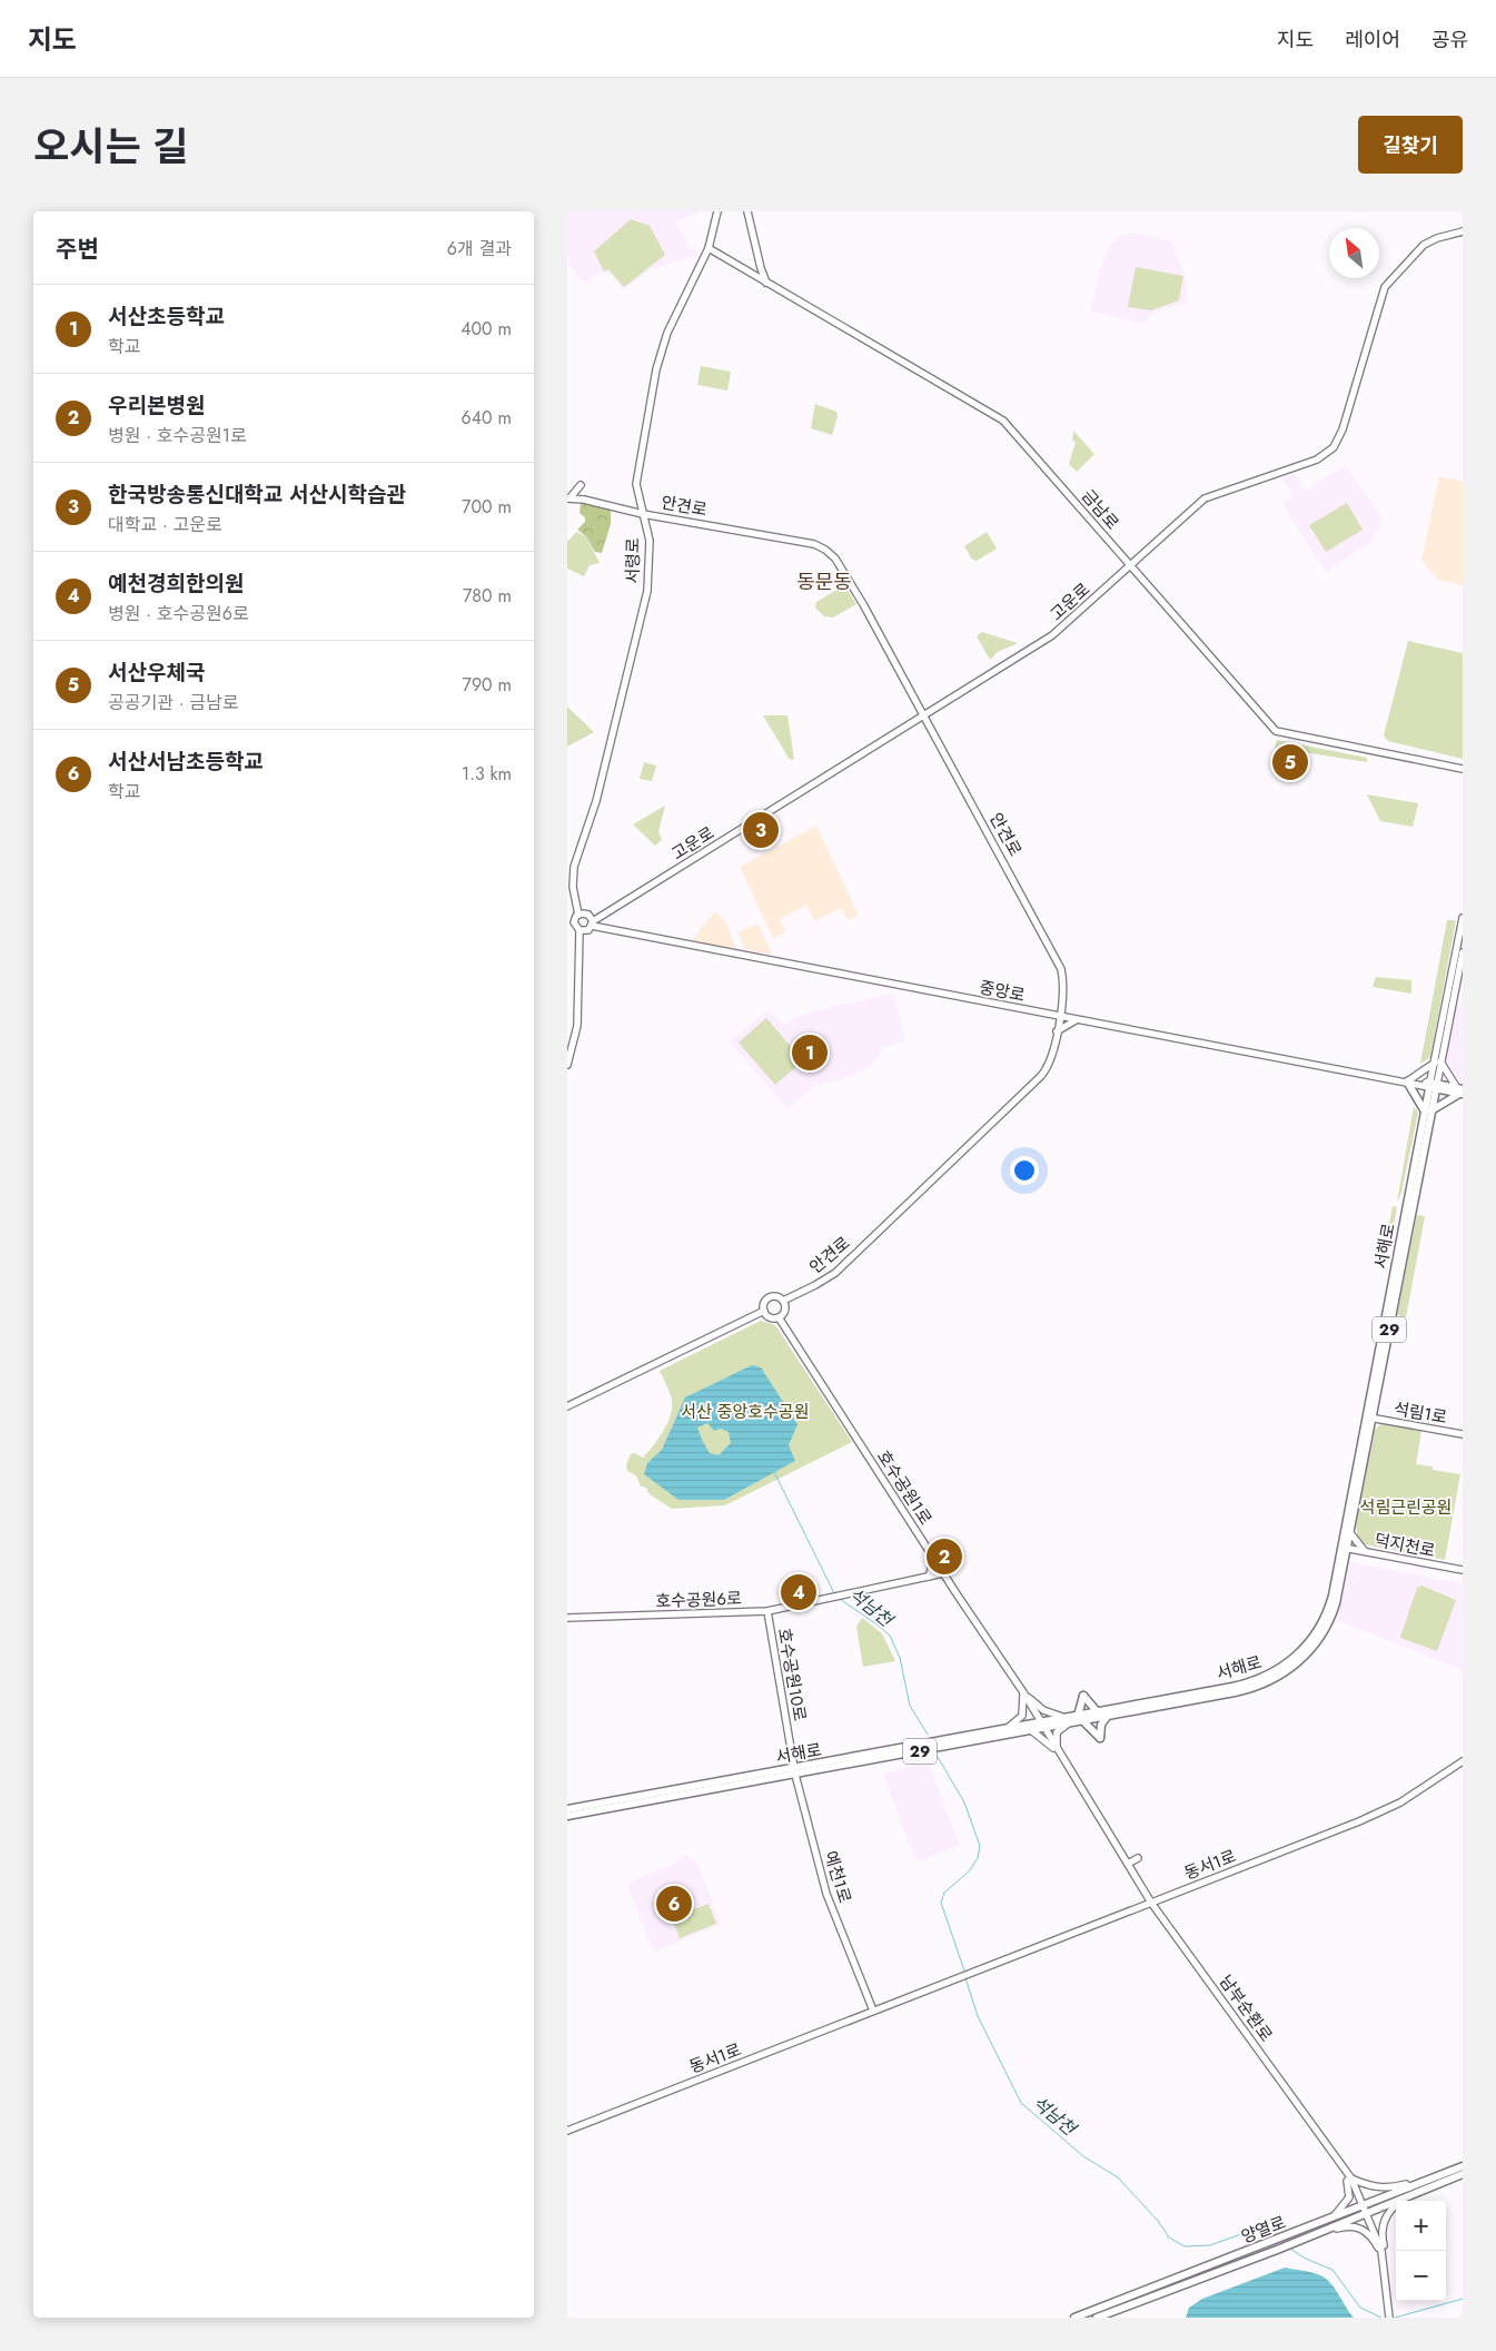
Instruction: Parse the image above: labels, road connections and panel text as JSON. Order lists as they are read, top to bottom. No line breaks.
{"streets":{"main road":["중앙로","서해로","29","양열로"],"street":["안견로","금남로","서령로","고운로","석림1로","호수공원1로","덕지천로","호수공원6로","호수공원10로","동서1로","예천1로","남부순환로"]},"crossings":[["안견로","서령로"],["안견로","고운로"],["안견로","중앙로"],["안견로","호수공원1로"],["금남로","서령로"],["금남로","고운로"],["서령로","고운로"],["서령로","중앙로"],["고운로","중앙로"],["중앙로","서해로"],["서해로","석림1로"],["서해로","호수공원1로"],["서해로","덕지천로"],["서해로","호수공원10로"],["서해로","예천1로"],["서해로","남부순환로"],["호수공원1로","남부순환로"],["호수공원6로","호수공원10로"],["호수공원10로","예천1로"],["동서1로","예천1로"],["동서1로","남부순환로"],["남부순환로","양열로"]],"districts":["동문동"],"water":["석남천"],"parks":["서산 중앙호수공원","석림근린공원"],"north":"top left","page":{"header":"지도","nav":["지도","레이어","공유"],"title":"오시는 길","buttons":"길찾기","heading":["주변","6개 결과"],"list":[{"mark":"1","name":"서산초등학교","note":"학교","value":"400 m"},{"mark":"2","name":"우리본병원","note":"병원 · 호수공원1로","value":"640 m"},{"mark":"3","name":"한국방송통신대학교 서산시학습관","note":"대학교 · 고운로","value":"700 m"},{"mark":"4","name":"예천경희한의원","note":"병원 · 호수공원6로","value":"780 m"},{"mark":"5","name":"서산우체국","note":"공공기관 · 금남로","value":"790 m"},{"mark":"6","name":"서산서남초등학교","note":"학교","value":"1.3 km"}],"pins":["5","3","1","2","4","6"],"map_buttons":["+","−"]}}
